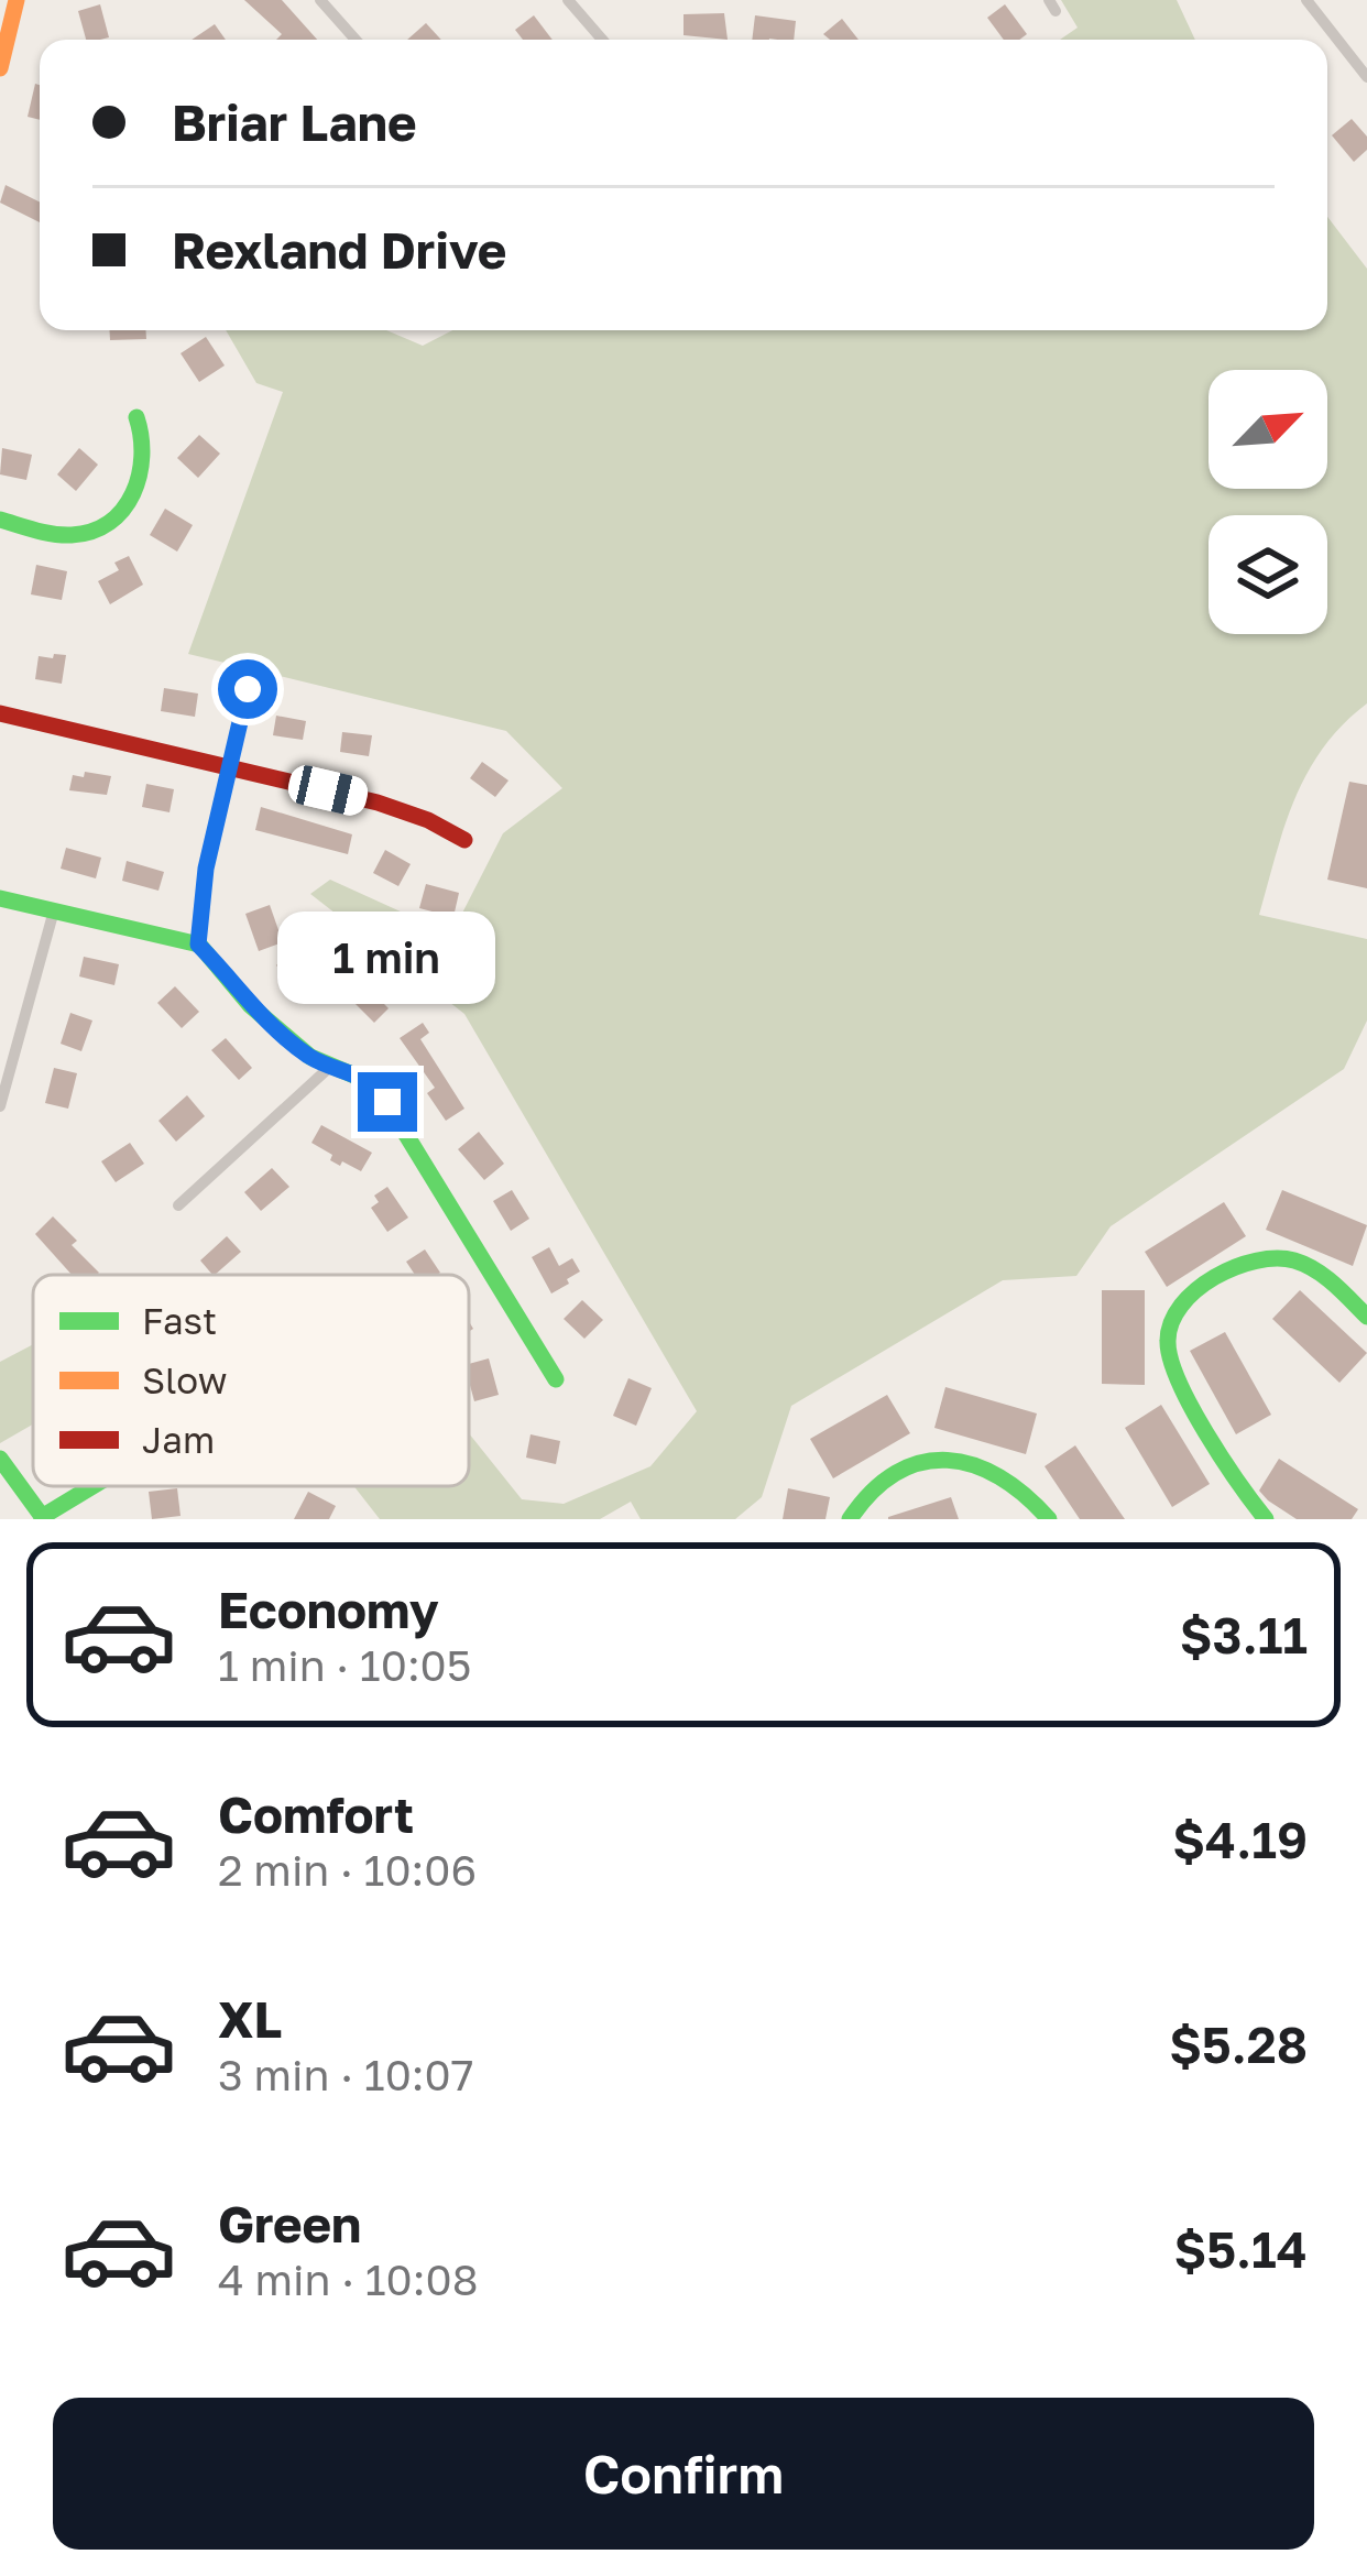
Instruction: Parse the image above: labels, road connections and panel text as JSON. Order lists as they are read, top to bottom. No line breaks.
{"legend":["Fast","Slow","Jam"],"north":"top right","page":{"banner":["Briar Lane","Rexland Drive"],"bubble":"1 min","list":[{"name":"Economy","note":"1 min · 10:05","value":"$3.11"},{"name":"Comfort","note":"2 min · 10:06","value":"$4.19"},{"name":"XL","note":"3 min · 10:07","value":"$5.28"},{"name":"Green","note":"4 min · 10:08","value":"$5.14"}],"buttons":"Confirm"}}
